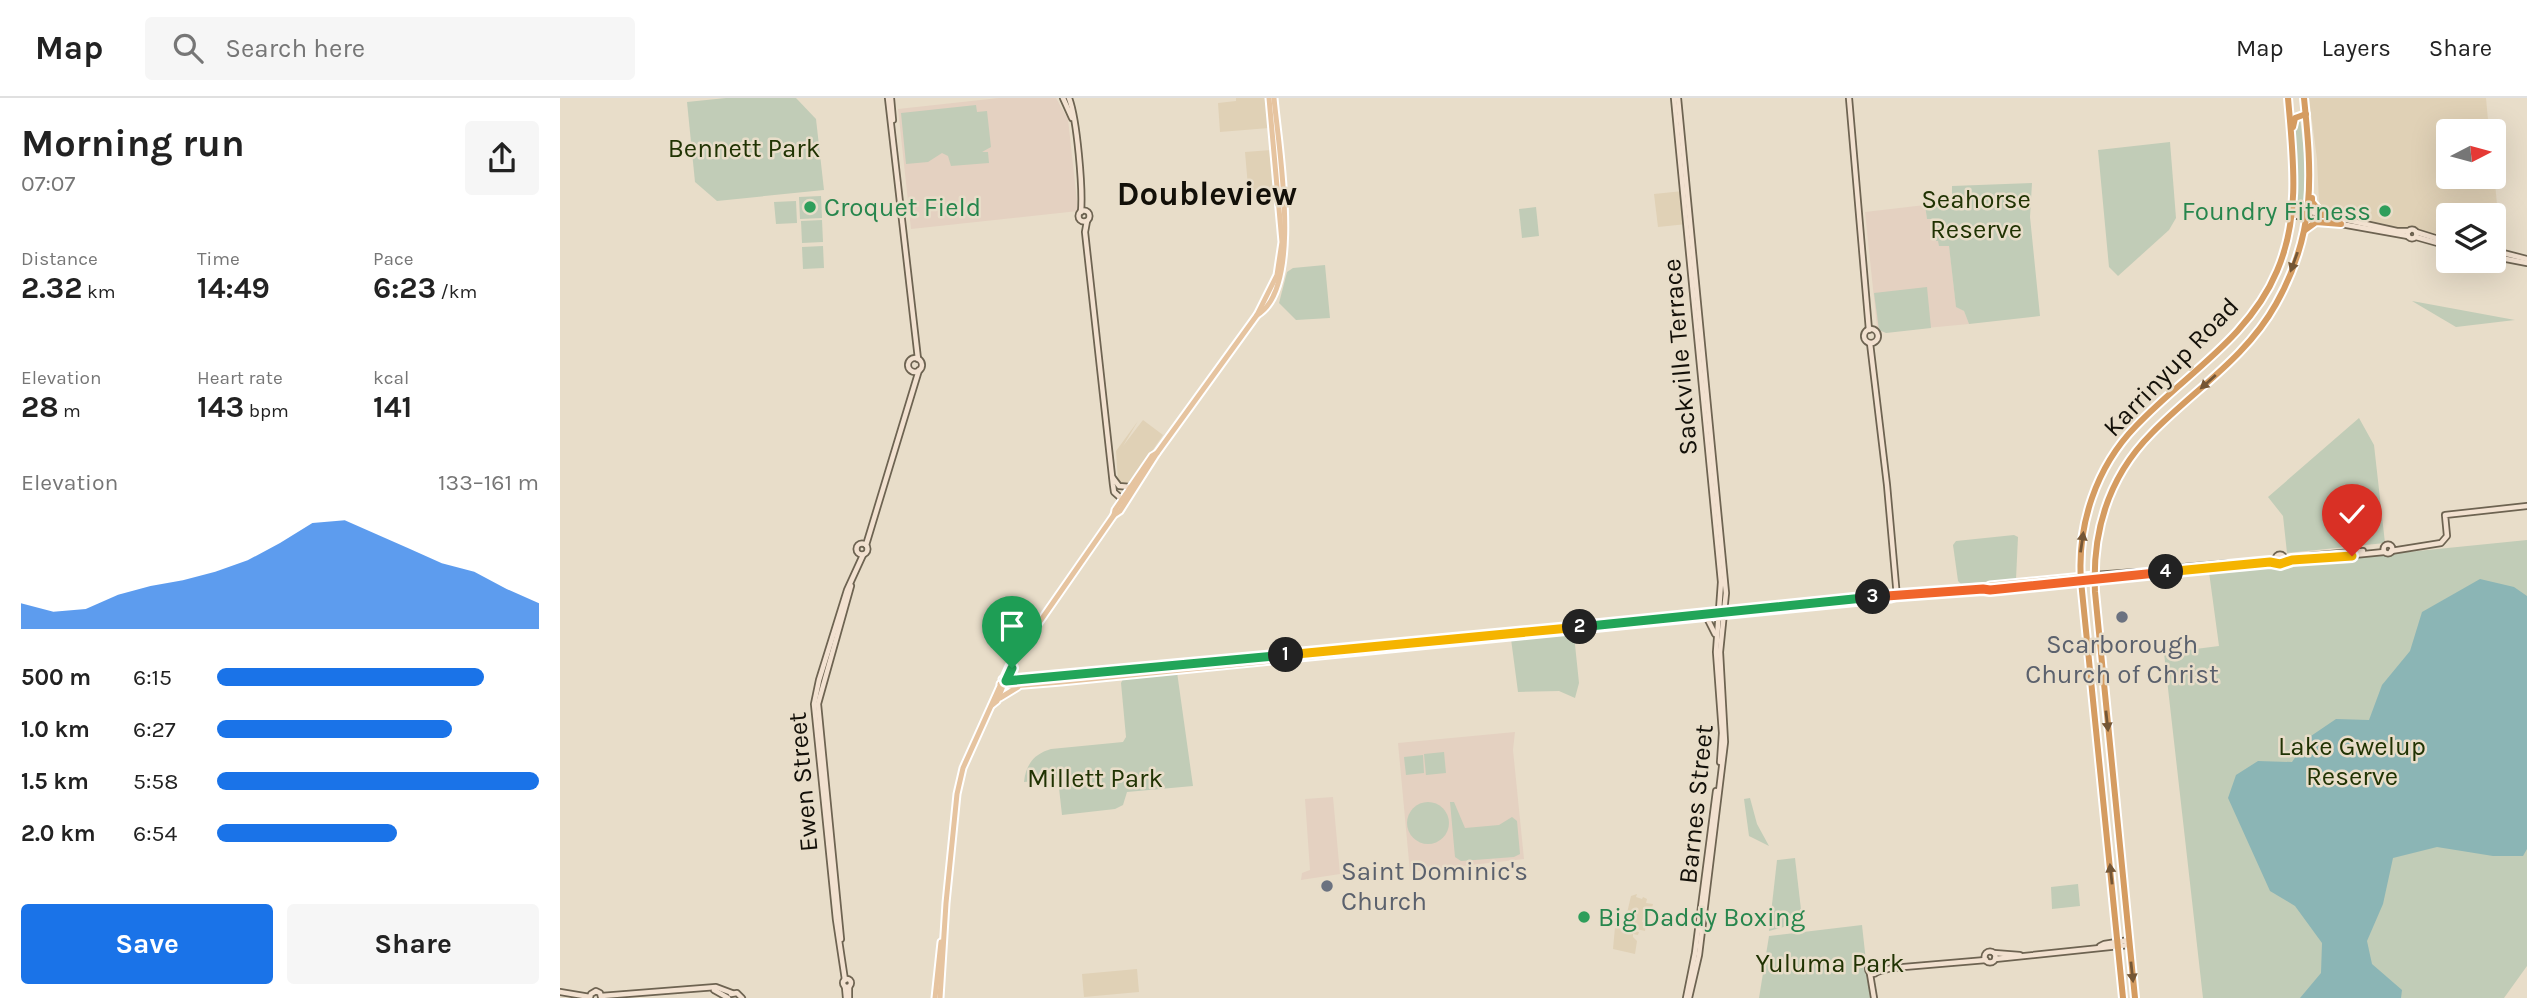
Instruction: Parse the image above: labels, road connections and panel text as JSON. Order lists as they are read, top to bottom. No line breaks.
{"streets":{"highway":["Karrinyup Road"],"street":["Sackville Terrace","Ewen Street","Barnes Street"]},"crossings":[["Sackville Terrace","Barnes Street"]],"districts":["Doubleview"],"parks":["Bennett Park","Seahorse Reserve","Lake Gwelup Reserve","Millett Park","Yuluma Park"],"places":["Croquet Field","Foundry Fitness","Scarborough Church of Christ","Saint Dominic's Church","Big Daddy Boxing"],"north":"right","page":{"header":"Map","search":"Search here","nav":["Map","Layers","Share"],"heading":["Morning run","07:07"],"stats":[["Distance","2.32 km"],["Time","14:49"],["Pace","6:23 /km"],["Elevation","28 m"],["Heart rate","143 bpm"],["kcal","141"]],"chart":["Elevation","133–161 m"],"pins":["4","3","2","1"],"list":[{"name":"500 m","note":"6:15"},{"name":"1.0 km","note":"6:27"},{"name":"1.5 km","note":"5:58"},{"name":"2.0 km","note":"6:54"}],"buttons":["Save","Share"]}}
